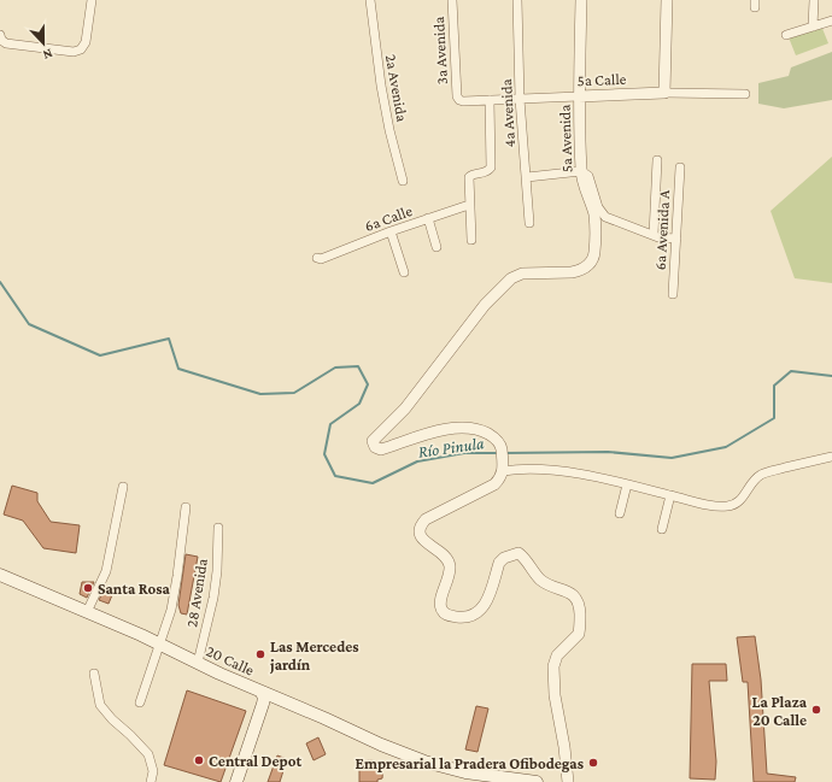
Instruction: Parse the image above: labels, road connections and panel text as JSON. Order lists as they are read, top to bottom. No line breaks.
{"streets":{"main road":["20 Calle"],"street":["3a Avenida","5a Calle","2a Avenida","4a Avenida","5a Avenida","6a Calle","6a Avenida A","28 Avenida"]},"crossings":[["3a Avenida","5a Calle"],["5a Calle","4a Avenida"],["5a Calle","5a Avenida"],["28 Avenida","20 Calle"]],"water":["Río Pinula"],"places":["Santa Rosa","Las Mercedes jardín","La Plaza 20 Calle","Central Depot","Empresarial la Pradera Ofibodegas"],"north":"bottom"}
